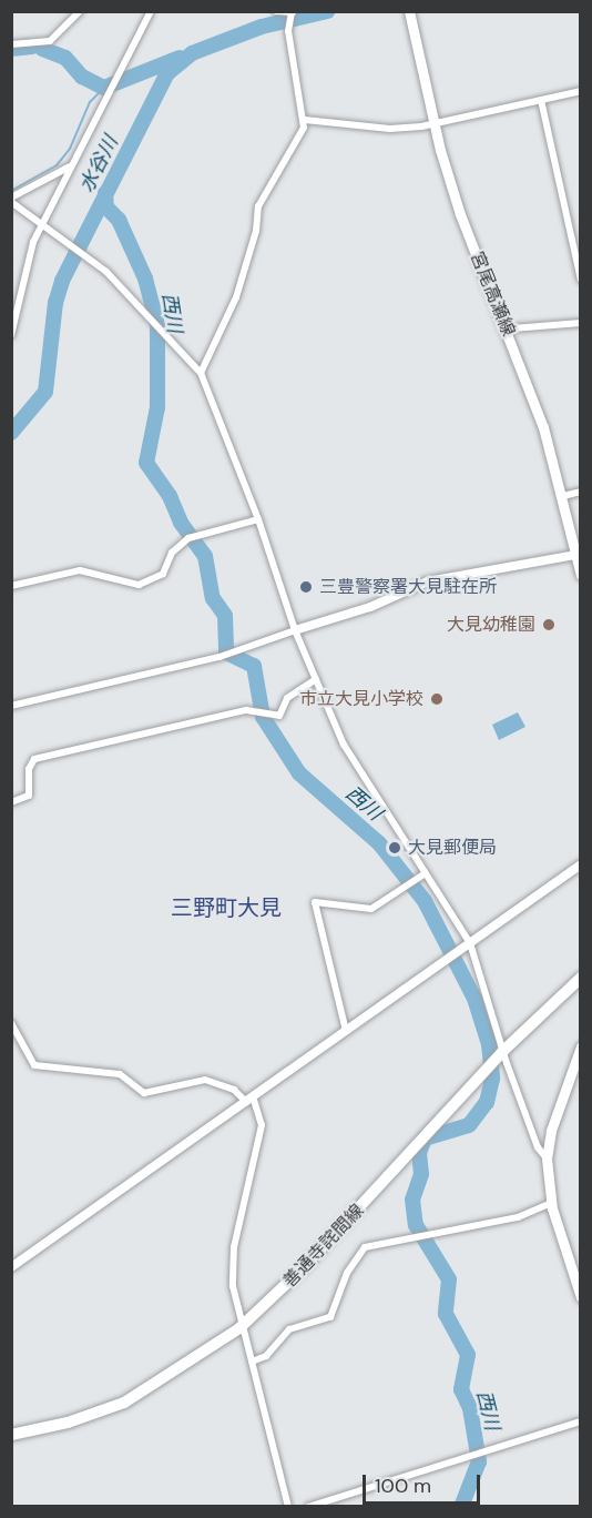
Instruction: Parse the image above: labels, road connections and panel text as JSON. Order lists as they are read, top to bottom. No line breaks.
{"streets":{"main road":["宮尾高瀬線","善通寺詫間線"]},"districts":["三野町大見"],"water":["水谷川","西川"],"places":["三豊警察署大見駐在所","大見幼稚園","市立大見小学校","大見郵便局"],"scale_bar":"100 m"}
